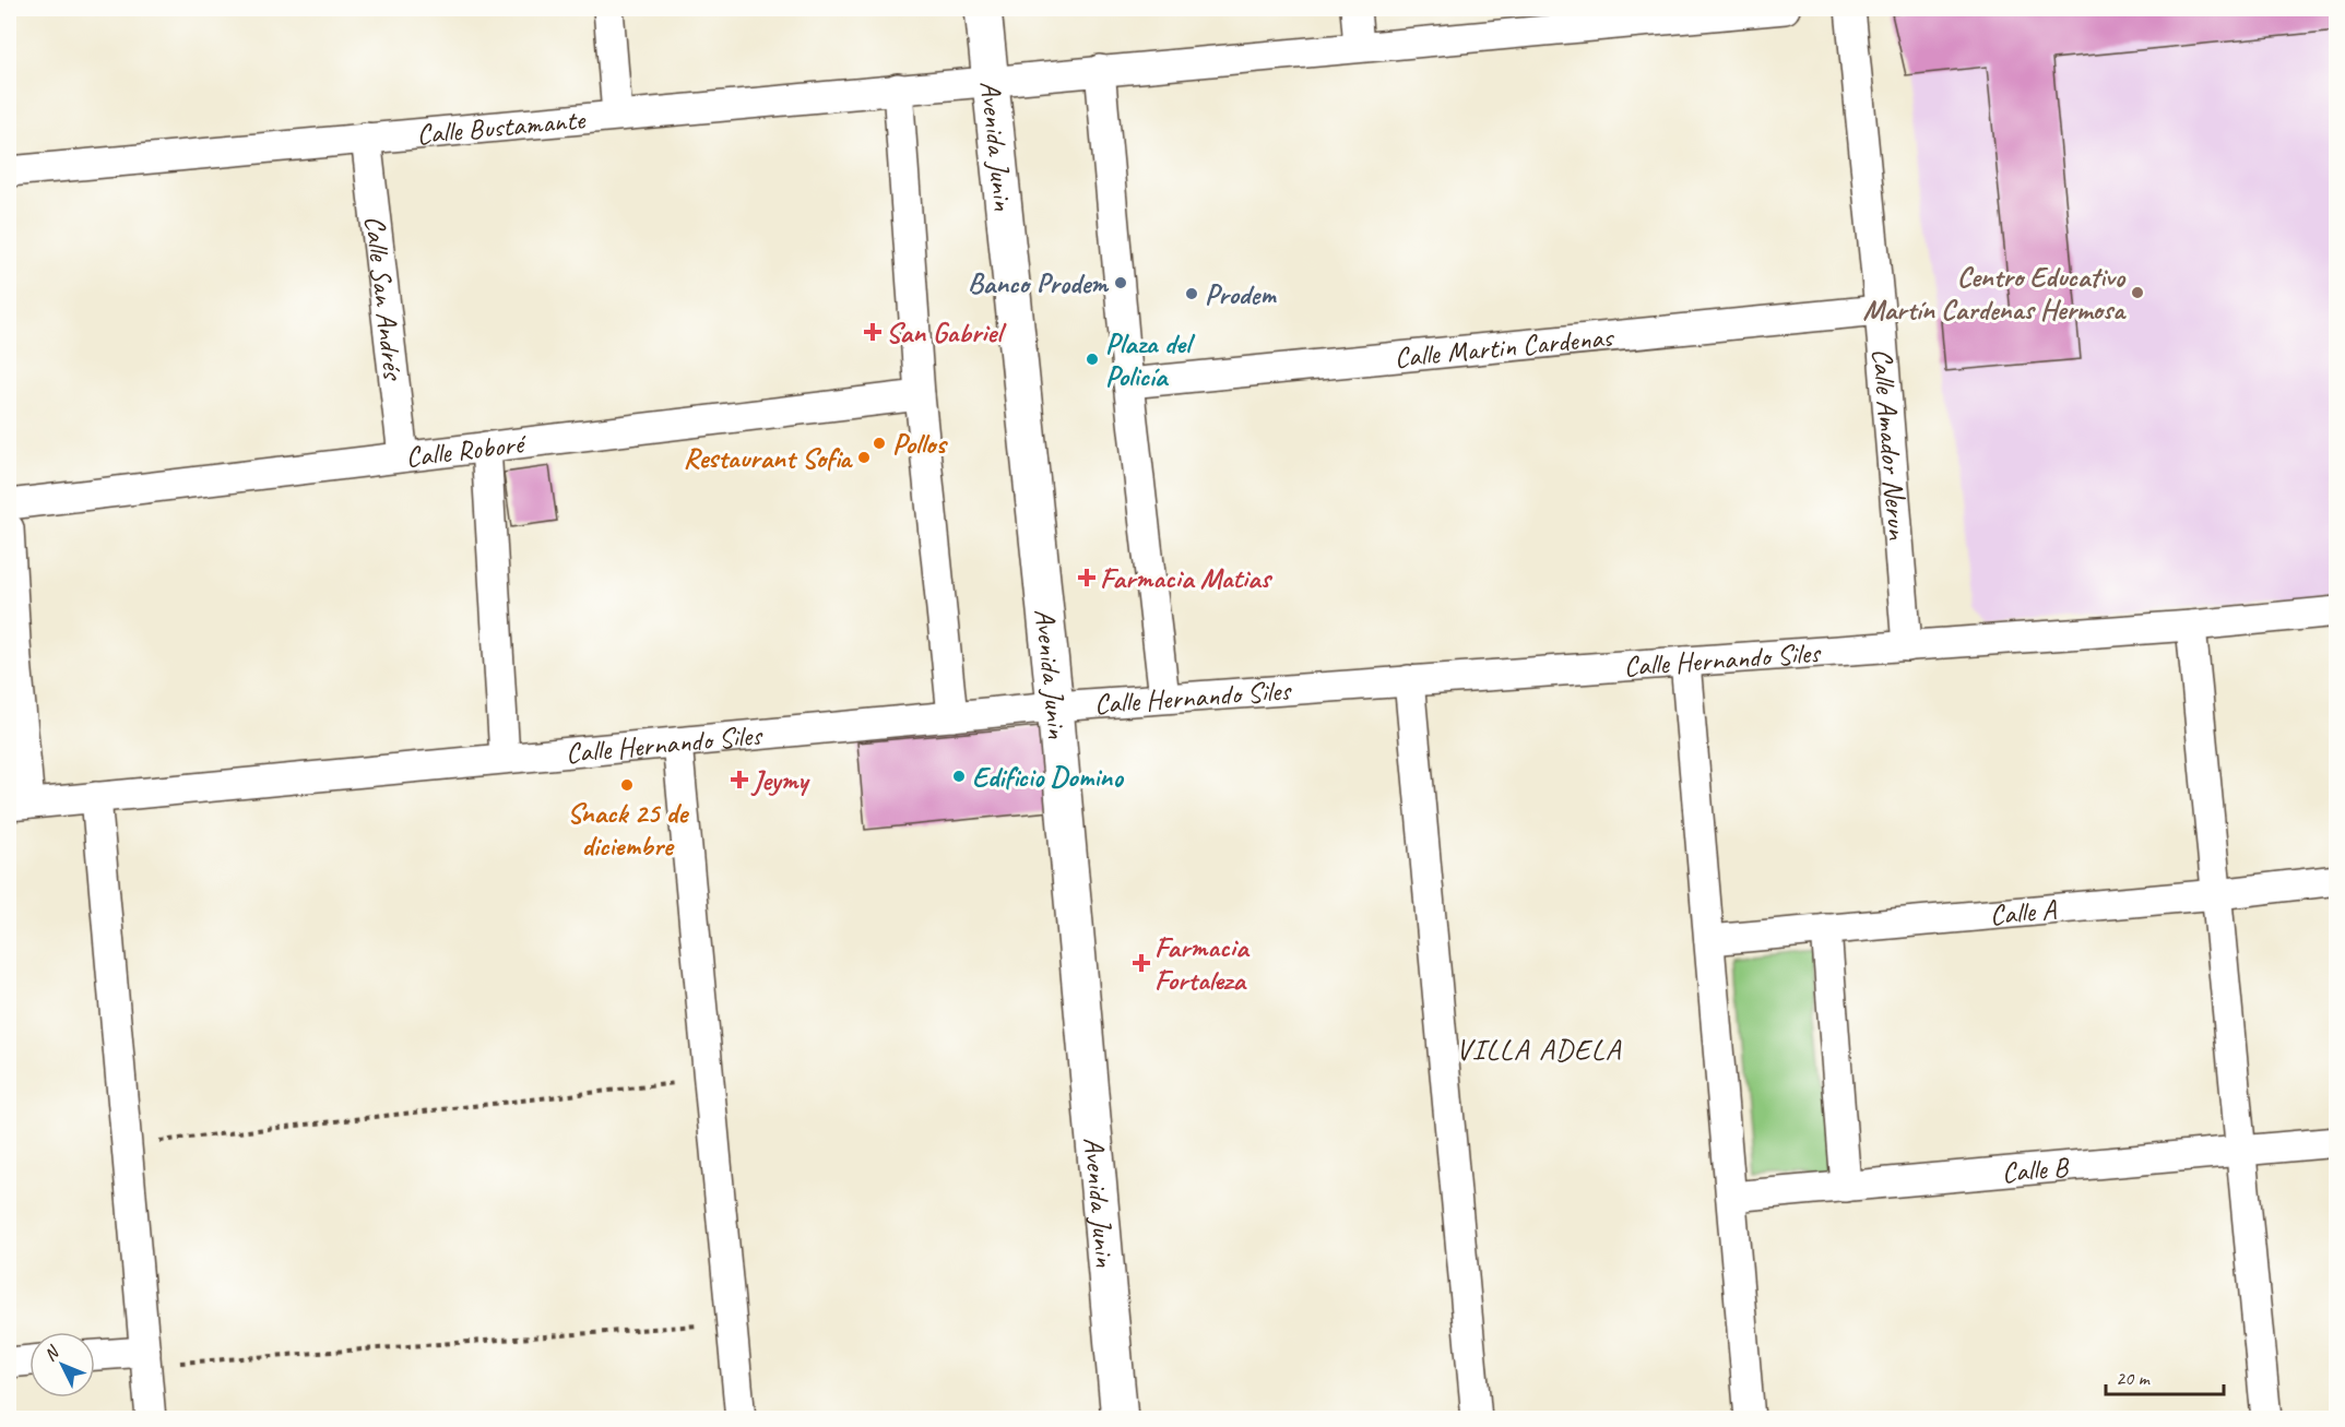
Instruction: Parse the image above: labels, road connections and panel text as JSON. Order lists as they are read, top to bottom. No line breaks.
{"streets":{"street":["Calle Bustamante","Avenida Junin","Calle San Andrés","Calle Martin Cardenas","Calle Amador Nerun","Calle Roboré","Calle Hernando Siles","Calle A","Calle B"]},"crossings":[["Calle Bustamante","Avenida Junin"],["Calle Bustamante","Calle San Andrés"],["Avenida Junin","Calle Hernando Siles"],["Calle San Andrés","Calle Roboré"],["Calle Martin Cardenas","Calle Amador Nerun"],["Calle Amador Nerun","Calle Hernando Siles"]],"districts":["VILLA ADELA"],"places":{"other":["Banco Prodem","Centro Educativo Martín Cardenas Hermosa","Prodem","Plaza del Policía","Pollos","Restaurant Sofia","Edificio Domino","Snack 25 de diciembre"],"health":["San Gabriel","Farmacia Matias","Jeymy","Farmacia Fortaleza"]},"scale_bar":"20 m","north":"top left"}
